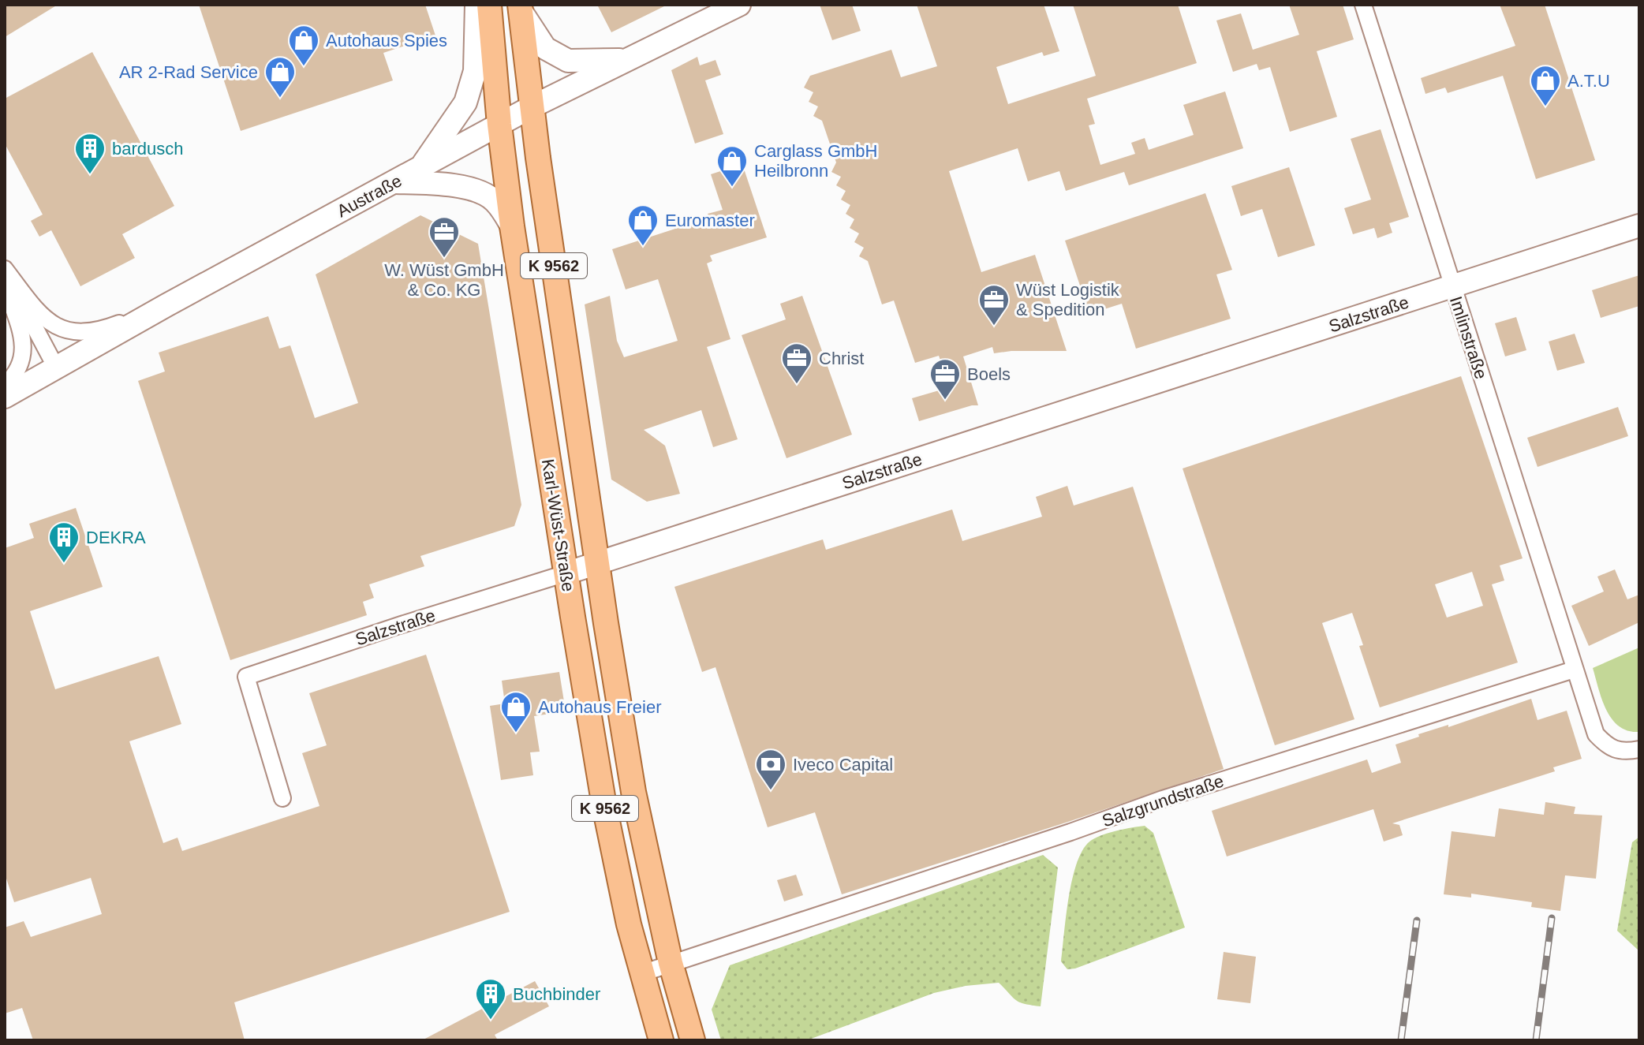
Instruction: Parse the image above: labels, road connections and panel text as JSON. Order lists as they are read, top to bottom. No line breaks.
{"streets":{"main road":["Austraße","K 9562","Salzstraße","Karl-Wüst-Straße"],"street":["Imlinstraße","Salzgrundstraße"]},"crossings":[["Austraße","Karl-Wüst-Straße"],["Salzstraße","Imlinstraße"],["Salzstraße","Karl-Wüst-Straße"],["Imlinstraße","Salzgrundstraße"],["Karl-Wüst-Straße","Salzgrundstraße"]],"places":{"shop":["Autohaus Spies","AR 2-Rad Service","A.T.U","Carglass GmbH Heilbronn","Euromaster","Autohaus Freier"],"building":["bardusch","DEKRA","Buchbinder"],"office":["W. Wüst GmbH & Co. KG","Wüst Logistik & Spedition","Christ","Boels"],"bank":["Iveco Capital"]}}
